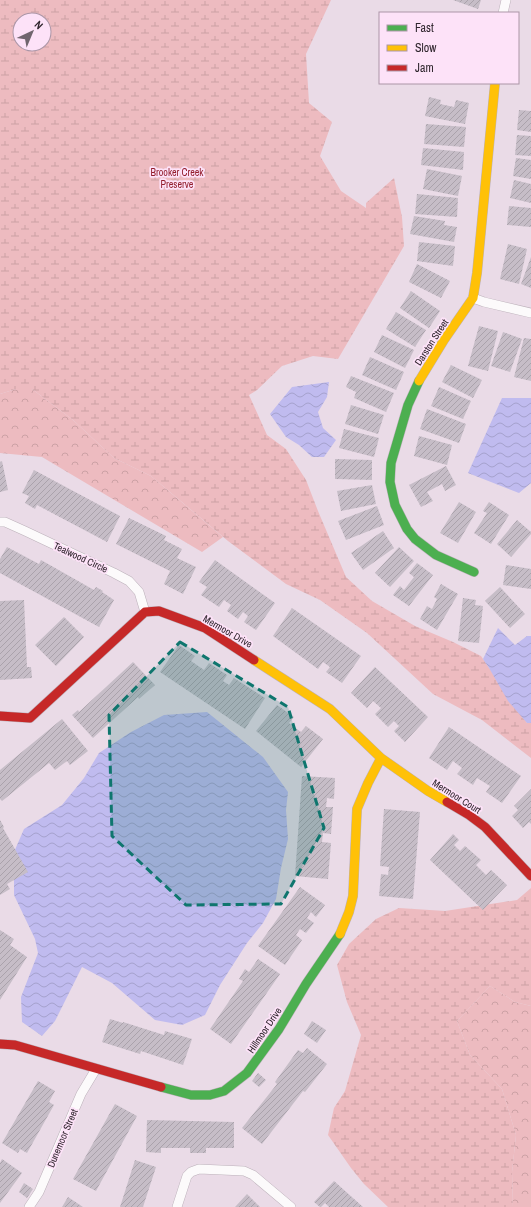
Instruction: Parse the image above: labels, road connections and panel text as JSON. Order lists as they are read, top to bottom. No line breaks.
{"streets":{"street":["Darston Street","Tealwood Circle","Mermoor Drive","Mermoor Court","Hillmoor Drive","Dunemoor Street"]},"crossings":[["Tealwood Circle","Mermoor Drive"],["Mermoor Drive","Mermoor Court"],["Mermoor Drive","Hillmoor Drive"],["Mermoor Court","Hillmoor Drive"],["Hillmoor Drive","Dunemoor Street"]],"parks":["Brooker Creek Preserve"],"legend":["Fast","Slow","Jam"],"north":"top right"}
